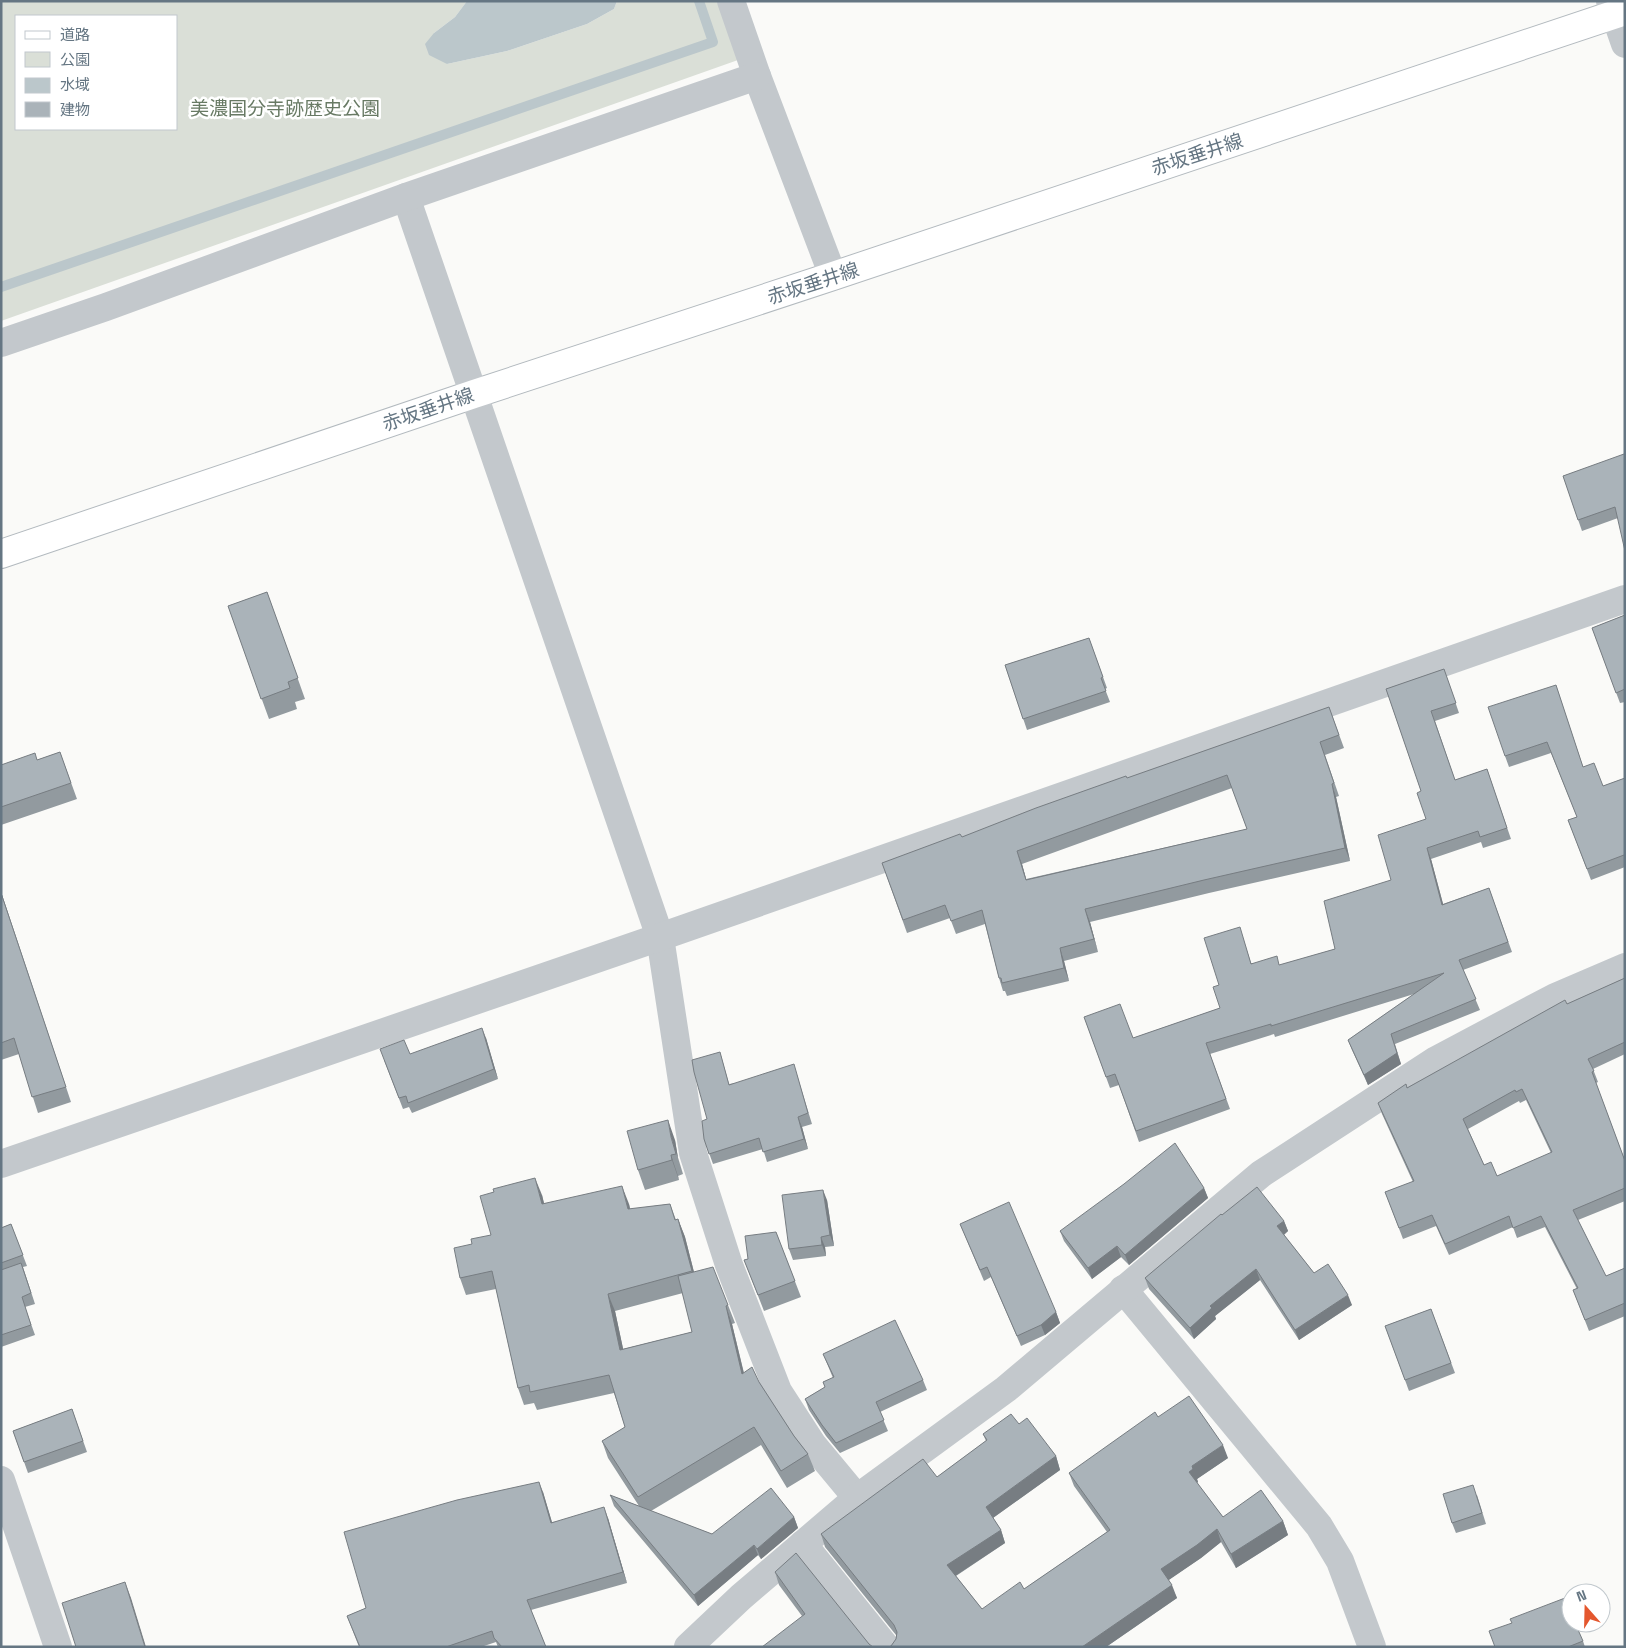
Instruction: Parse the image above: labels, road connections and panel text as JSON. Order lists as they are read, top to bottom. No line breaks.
{"streets":{"main road":["赤坂垂井線"]},"parks":["美濃国分寺跡歴史公園"],"legend":["道路","公園","水域","建物"],"north":"top"}
